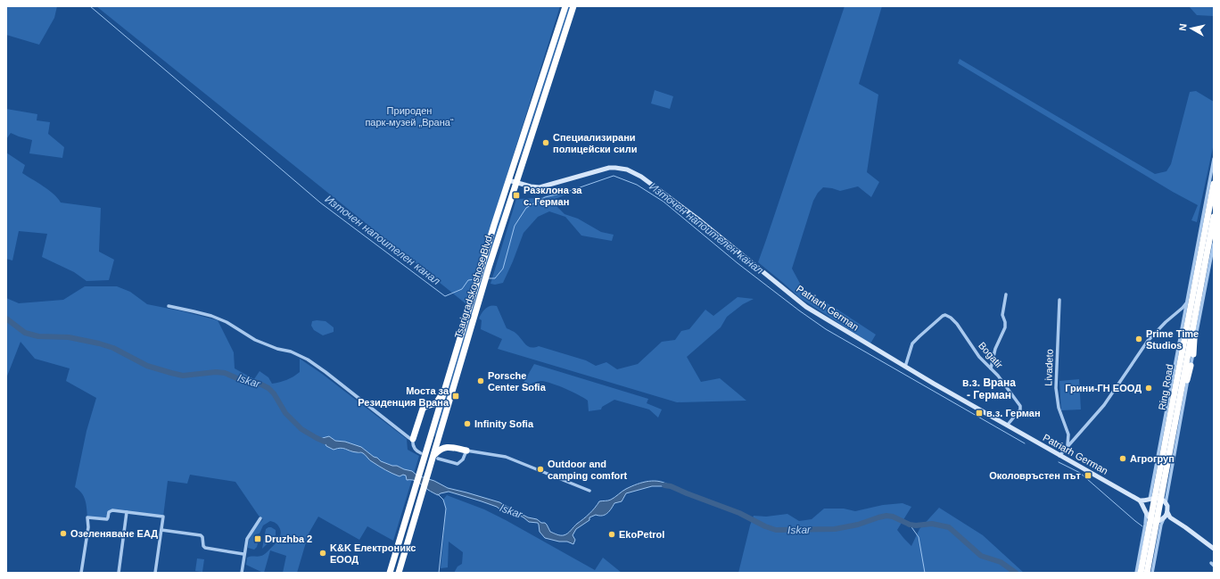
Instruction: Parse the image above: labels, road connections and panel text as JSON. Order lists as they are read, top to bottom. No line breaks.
{"streets":{"highway":["Tsarigradsko shose Blvd.","Ring Road"],"street":["Patriarh German","Bogatir","Livadeto"]},"crossings":[["Tsarigradsko shose Blvd.","Patriarh German"],["Patriarh German","Bogatir"]],"districts":["в.з. Врана - Герман"],"water":["Източен напоителен канал","Iskar"],"parks":["Природен парк-музей „Врана“"],"places":{"other":["Специализирани полицейски сили","Prime Time Studios","Porsche Center Sofia","Грини-ГН ЕООД","Infinity Sofia","Агрогруп","Outdoor and camping comfort","Озеленяване ЕАД","EkoPetrol","K&K Електроникс ЕООД"],"transit":["Разклона за с. Герман","Моста за Резиденция Врана","в.з. Герман","Околовръстен път","Druzhba 2"]},"north":"left"}
